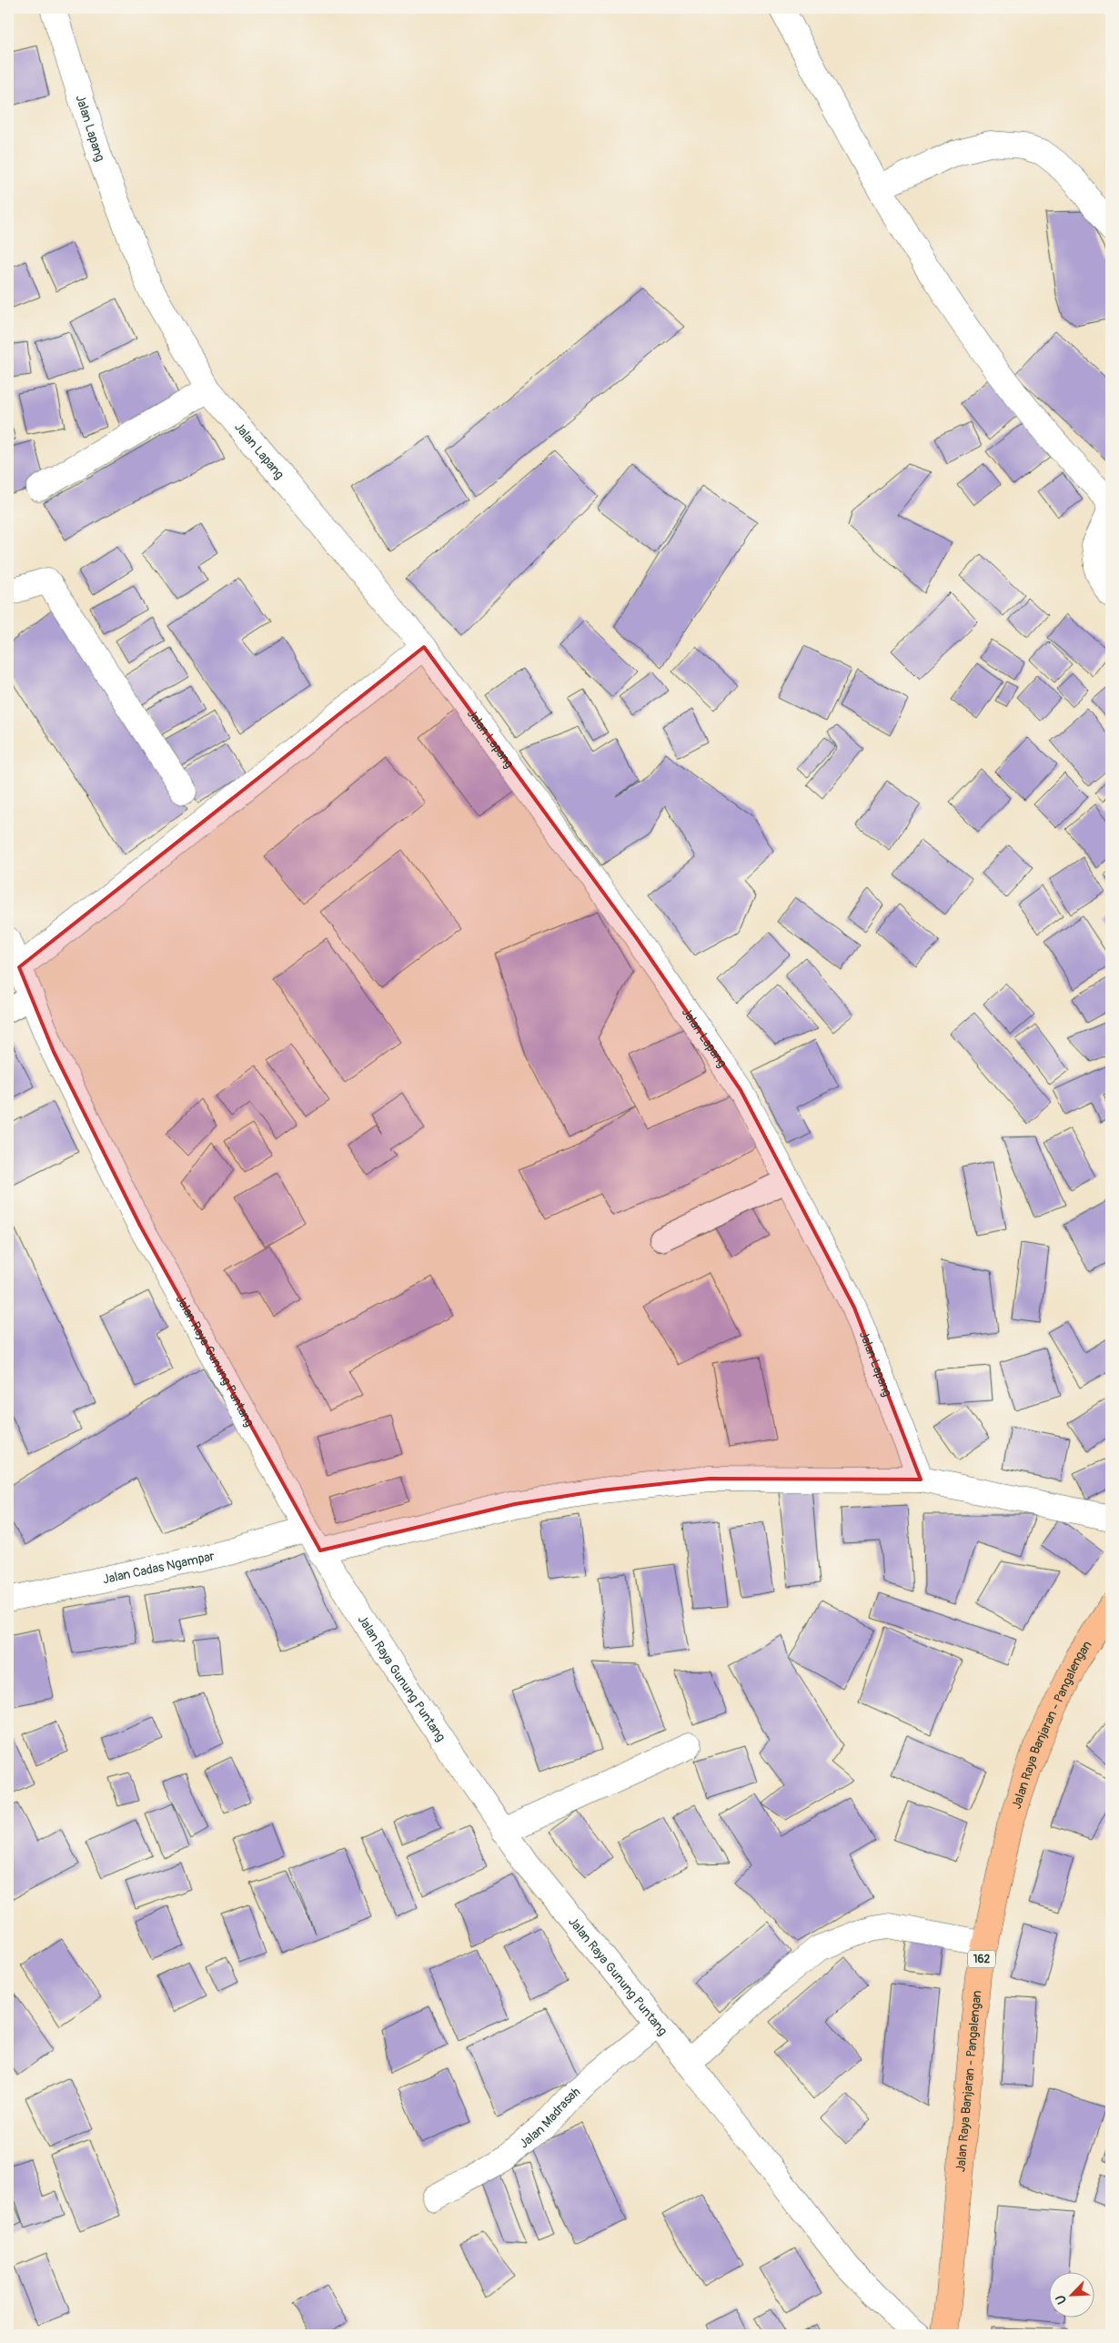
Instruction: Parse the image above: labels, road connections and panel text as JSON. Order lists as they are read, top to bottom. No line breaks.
{"streets":{"main road":["Jalan Raya Banjaran - Pangalengan","162"],"street":["Jalan Lapang","Jalan Raya Gunung Puntang","Jalan Cadas Ngampar","Jalan Madrasah"]},"crossings":[["Jalan Raya Gunung Puntang","Jalan Cadas Ngampar"],["Jalan Raya Gunung Puntang","Jalan Madrasah"]],"north":"bottom left"}
